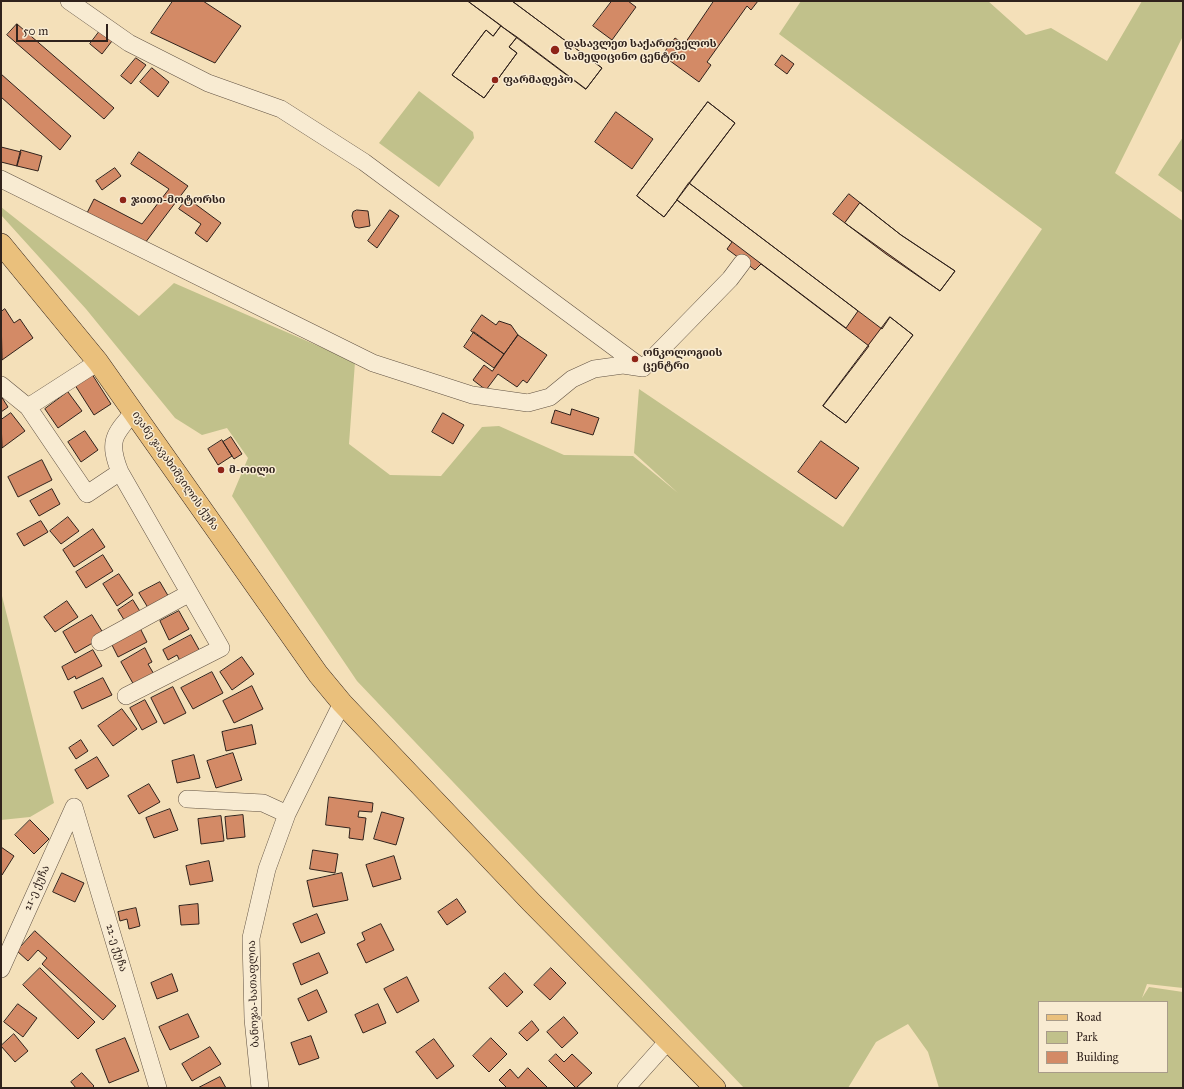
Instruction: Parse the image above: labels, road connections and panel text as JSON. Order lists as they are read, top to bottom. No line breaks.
{"streets":{"main road":["ივანე ჯავახიშვილის ქუჩა"],"street":["21-ე ქუჩა","22-ე ქუჩა","ბანოჯა-სათაფლია"]},"crossings":[["ივანე ჯავახიშვილის ქუჩა","ბანოჯა-სათაფლია"],["21-ე ქუჩა","22-ე ქუჩა"]],"places":["დასავლეთ საქართველოს სამედიცინო ცენტრი","ფარმადეპო","ჯითი-მოტორსი","ონკოლოგიის ცენტრი","მ-ოილი"],"legend":["Road","Park","Building"],"scale_bar":"50 m"}
